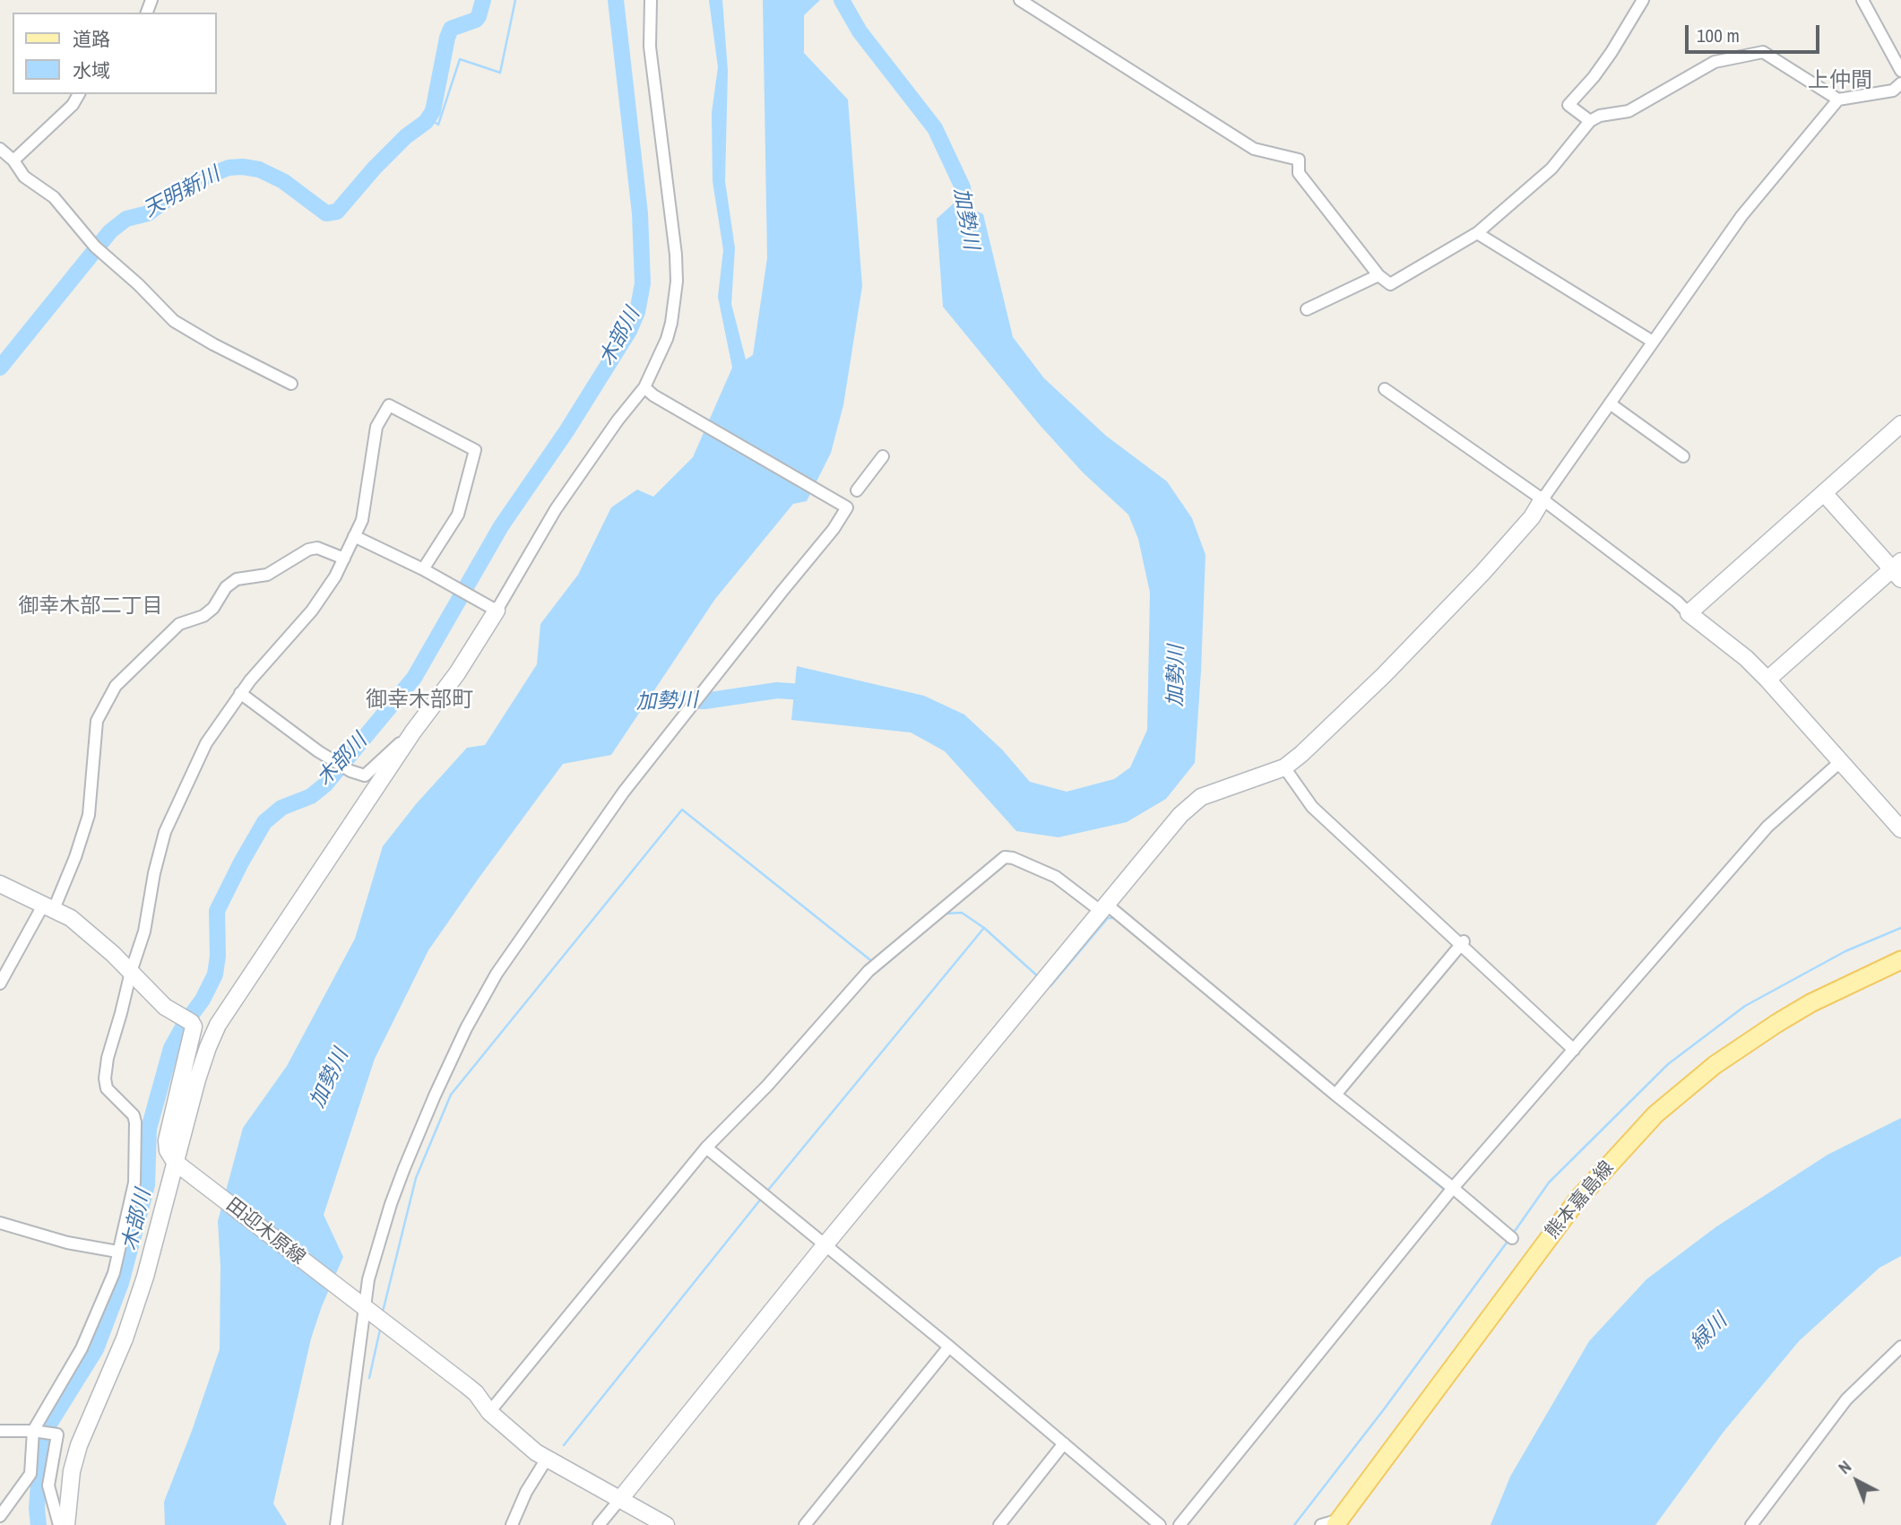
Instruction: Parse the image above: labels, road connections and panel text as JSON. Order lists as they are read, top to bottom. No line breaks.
{"streets":{"main road":["熊本嘉島線"],"street":["田迎木原線"]},"districts":["上仲間","御幸木部二丁目","御幸木部町"],"water":["天明新川","加勢川","木部川","緑川"],"legend":["道路","水域"],"scale_bar":"100 m","north":"top left"}
